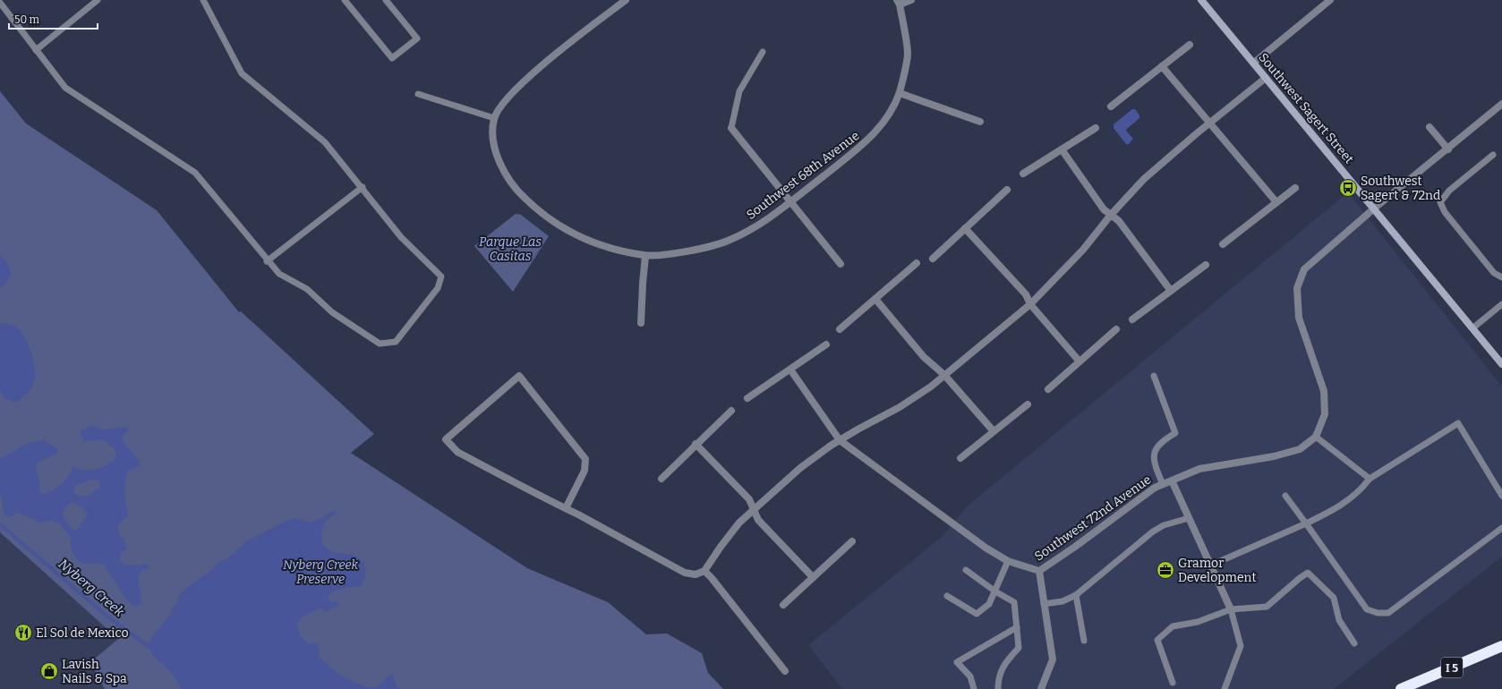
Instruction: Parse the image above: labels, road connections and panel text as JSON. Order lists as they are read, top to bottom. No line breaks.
{"streets":{"highway":["I 5"],"main road":["Southwest Sagert Street"],"street":["Southwest 68th Avenue","Southwest 72nd Avenue"]},"water":["Nyberg Creek"],"parks":["Parque Las Casitas","Nyberg Creek Preserve"],"places":{"bus stop":["Southwest Sagert & 72nd"],"office":["Gramor Development"],"restaurant":["El Sol de Mexico"],"shop":["Lavish Nails & Spa"]},"scale_bar":"50 m"}
